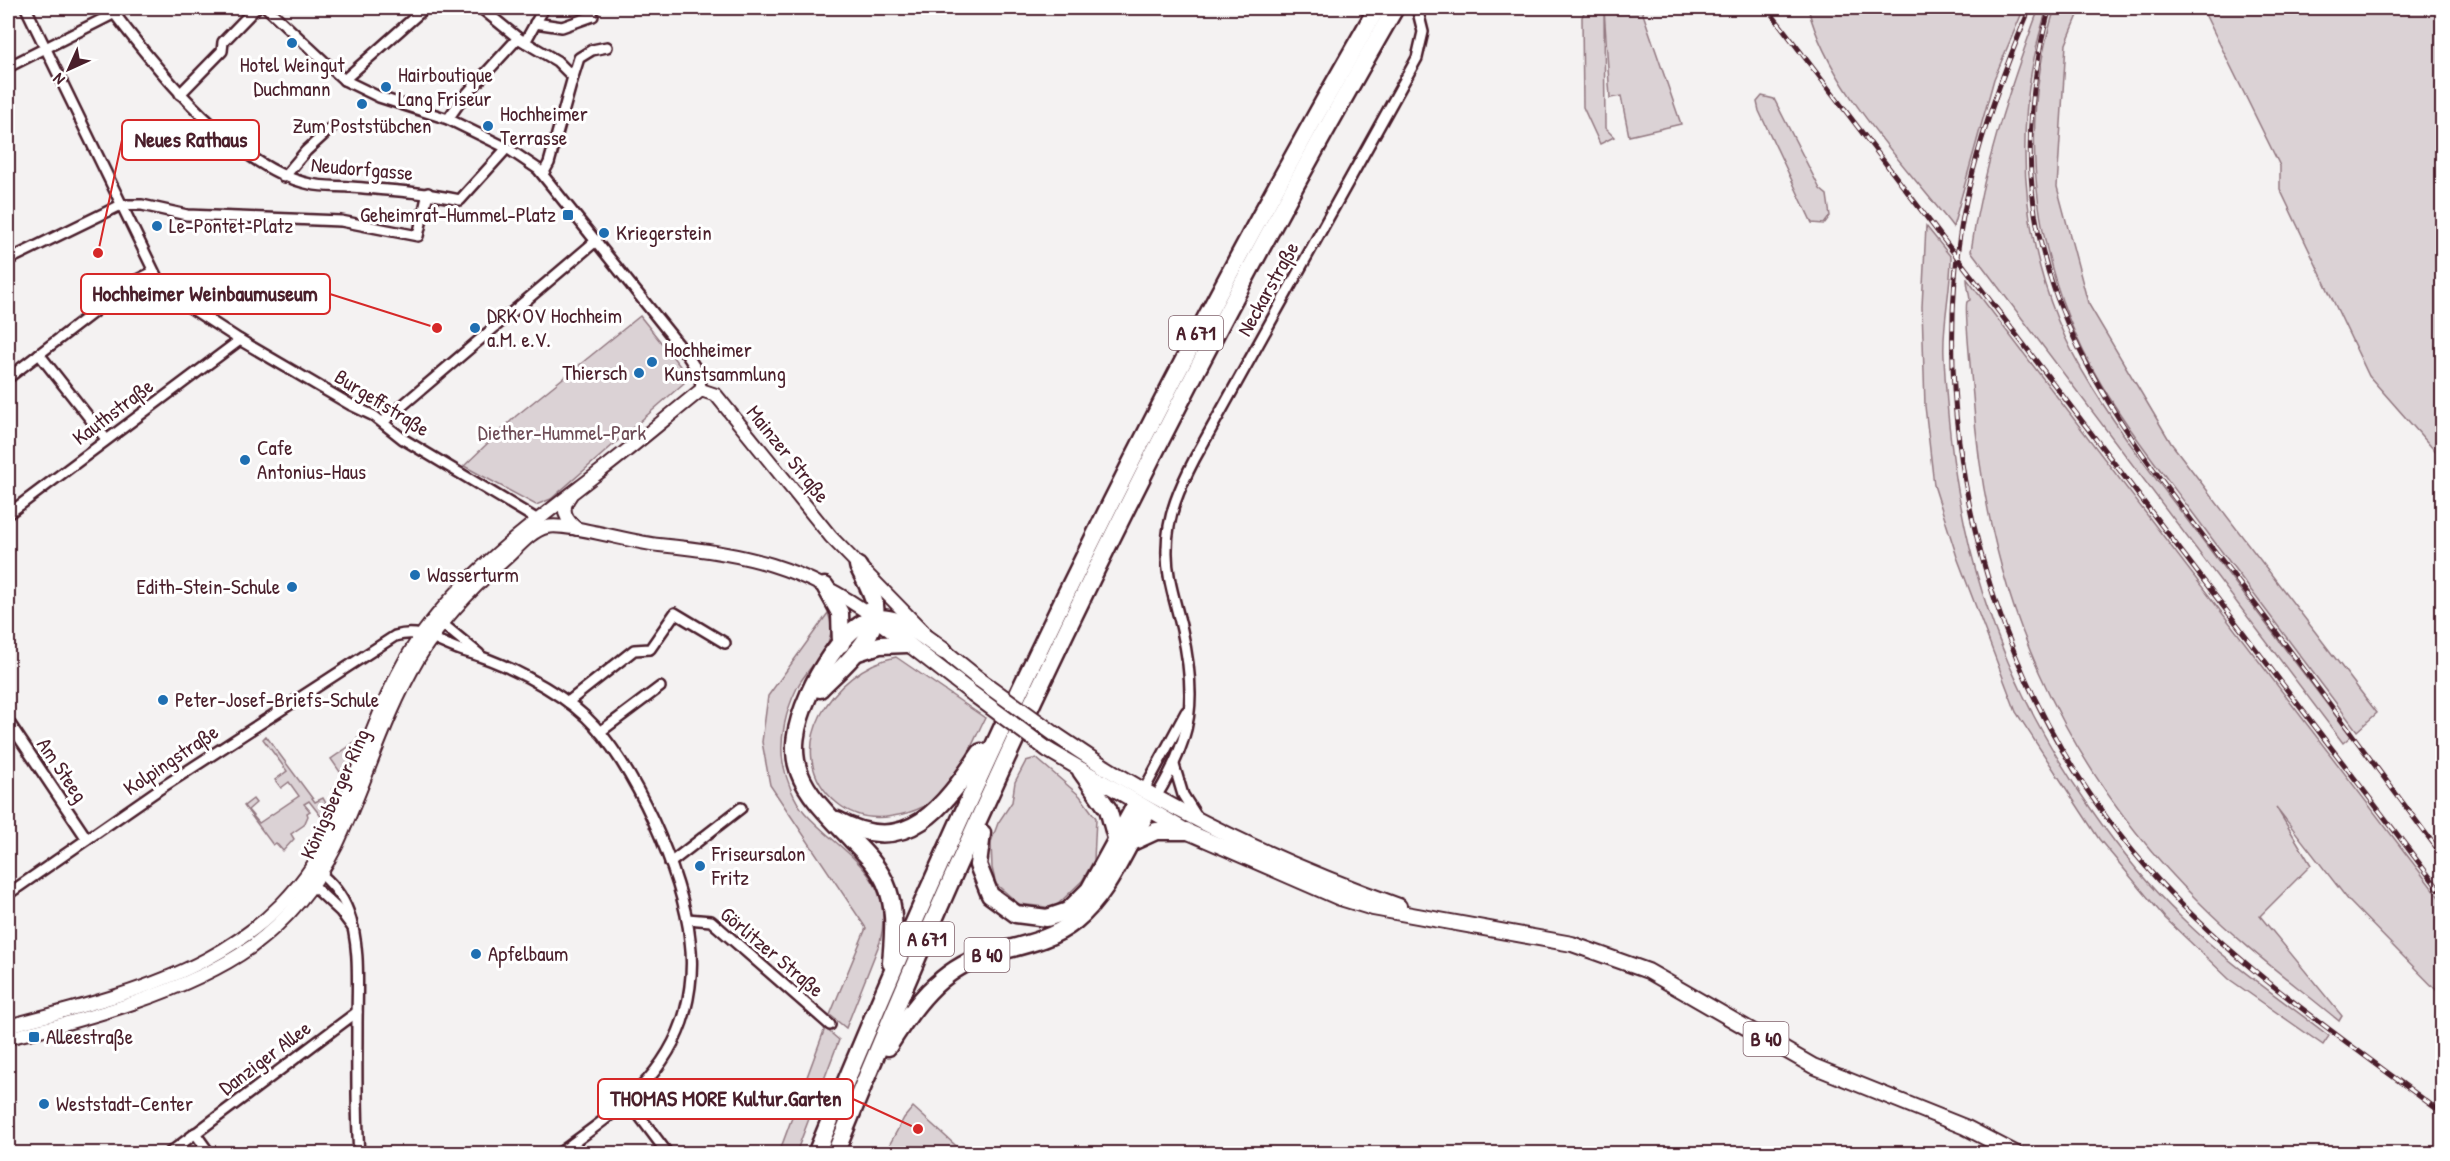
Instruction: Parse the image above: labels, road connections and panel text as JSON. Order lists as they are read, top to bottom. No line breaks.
{"streets":{"highway":["A 671","B 40"],"main road":["Mainzer Straße","Königsberger Ring"],"street":["Neudorfgasse","Neckarstraße","Burgeffstraße","Kauthstraße","Kolpingstraße","Am Steeg","Görlitzer Straße","Danziger Allee"]},"crossings":[["Neckarstraße","B 40"],["A 671","B 40"],["Burgeffstraße","Kauthstraße"],["Burgeffstraße","Königsberger Ring"],["Mainzer Straße","Königsberger Ring"],["Mainzer Straße","B 40"],["Kolpingstraße","Am Steeg"],["Kolpingstraße","Königsberger Ring"]],"parks":["Diether-Hummel-Park"],"places":{"other":["Hotel Weingut Duchmann","Hairboutique Lang Friseur","Zum Poststübchen","Hochheimer Terrasse","Le-Pontet-Platz","Kriegerstein","Neues Rathaus","Hochheimer Weinbaumuseum","DRK OV Hochheim a.M. e.V.","Hochheimer Kunstsammlung","Thiersch","Cafe Antonius-Haus","Wasserturm","Edith-Stein-Schule","Peter-Josef-Briefs-Schule","Friseursalon Fritz","Apfelbaum","Weststadt-Center","THOMAS MORE Kultur.Garten"],"transit":["Geheimrat-Hummel-Platz","Alleestraße"]},"north":"bottom left"}
